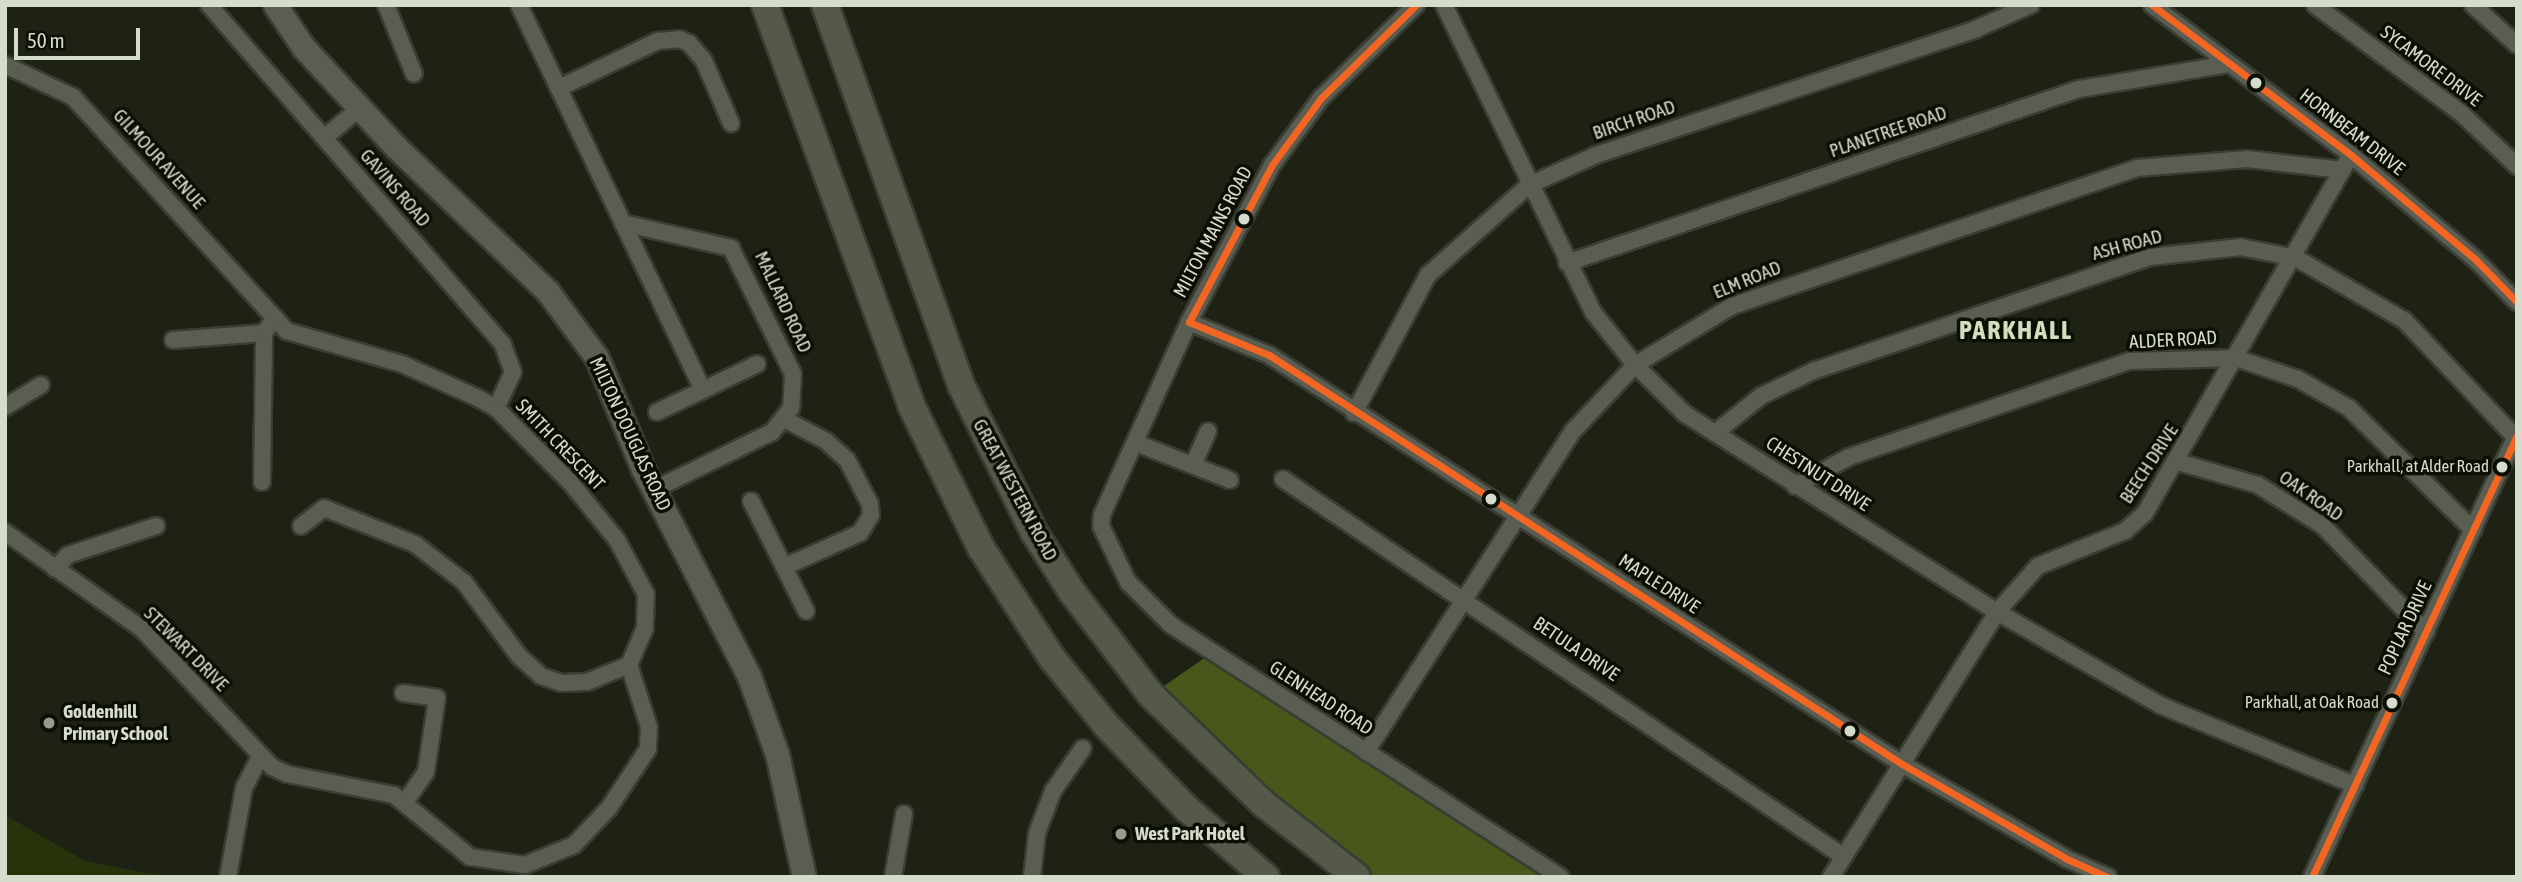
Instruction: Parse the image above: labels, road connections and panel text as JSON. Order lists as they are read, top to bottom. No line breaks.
{"streets":{"main road":["GREAT WESTERN ROAD"],"street":["SYCAMORE DRIVE","BIRCH ROAD","PLANETREE ROAD","HORNBEAM DRIVE","GILMOUR AVENUE","GAVINS ROAD","MILTON MAINS ROAD","ASH ROAD","ELM ROAD","MALLARD ROAD","ALDER ROAD","MILTON DOUGLAS ROAD","SMITH CRESCENT","BEECH DRIVE","CHESTNUT DRIVE","OAK ROAD","MAPLE DRIVE","POPLAR DRIVE","STEWART DRIVE","BETULA DRIVE","GLENHEAD ROAD"]},"crossings":[["BIRCH ROAD","CHESTNUT DRIVE"],["BIRCH ROAD","MAPLE DRIVE"],["PLANETREE ROAD","HORNBEAM DRIVE"],["PLANETREE ROAD","CHESTNUT DRIVE"],["HORNBEAM DRIVE","BEECH DRIVE"],["GILMOUR AVENUE","SMITH CRESCENT"],["GAVINS ROAD","SMITH CRESCENT"],["MILTON MAINS ROAD","MAPLE DRIVE"],["MILTON MAINS ROAD","GLENHEAD ROAD"],["ASH ROAD","BEECH DRIVE"],["ASH ROAD","CHESTNUT DRIVE"],["ASH ROAD","POPLAR DRIVE"],["ELM ROAD","BEECH DRIVE"],["ELM ROAD","CHESTNUT DRIVE"],["ELM ROAD","MAPLE DRIVE"],["ELM ROAD","BETULA DRIVE"],["ELM ROAD","GLENHEAD ROAD"],["ALDER ROAD","BEECH DRIVE"],["ALDER ROAD","CHESTNUT DRIVE"],["ALDER ROAD","POPLAR DRIVE"],["SMITH CRESCENT","STEWART DRIVE"],["BEECH DRIVE","CHESTNUT DRIVE"],["BEECH DRIVE","OAK ROAD"],["BEECH DRIVE","MAPLE DRIVE"],["BEECH DRIVE","BETULA DRIVE"],["CHESTNUT DRIVE","POPLAR DRIVE"],["OAK ROAD","POPLAR DRIVE"]],"districts":["PARKHALL"],"places":["Parkhall, at Alder Road","Parkhall, at Oak Road","Goldenhill Primary School","West Park Hotel"],"scale_bar":"50 m"}
